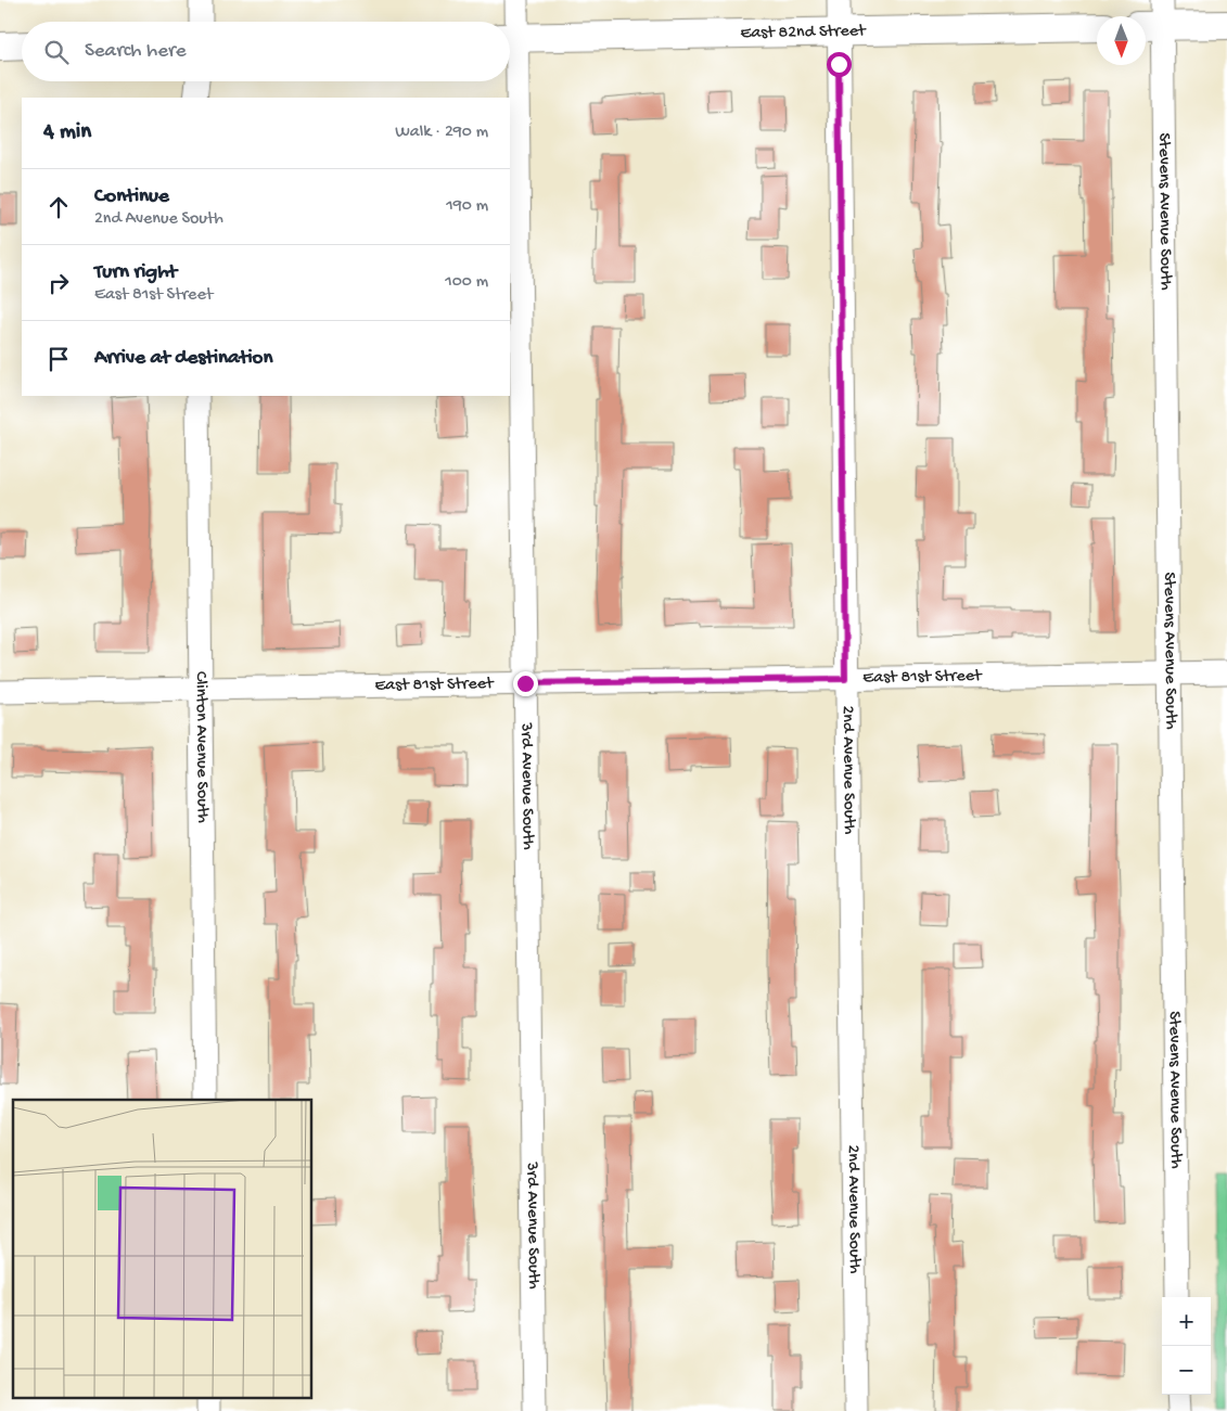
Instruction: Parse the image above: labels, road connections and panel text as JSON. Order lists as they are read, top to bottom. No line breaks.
{"streets":{"street":["East 82nd Street","Stevens Avenue South","East 81st Street","Clinton Avenue South","2nd Avenue South","3rd Avenue South"]},"crossings":[["East 82nd Street","2nd Avenue South"],["Stevens Avenue South","East 81st Street"],["East 81st Street","Clinton Avenue South"],["East 81st Street","2nd Avenue South"],["East 81st Street","3rd Avenue South"]],"north":"bottom","page":{"search":"Search here","heading":["4 min","Walk · 290 m"],"list":[["Continue","2nd Avenue South","190 m"],["Turn right","East 81st Street","100 m"],"Arrive at destination"],"map_buttons":["+","−"]}}
